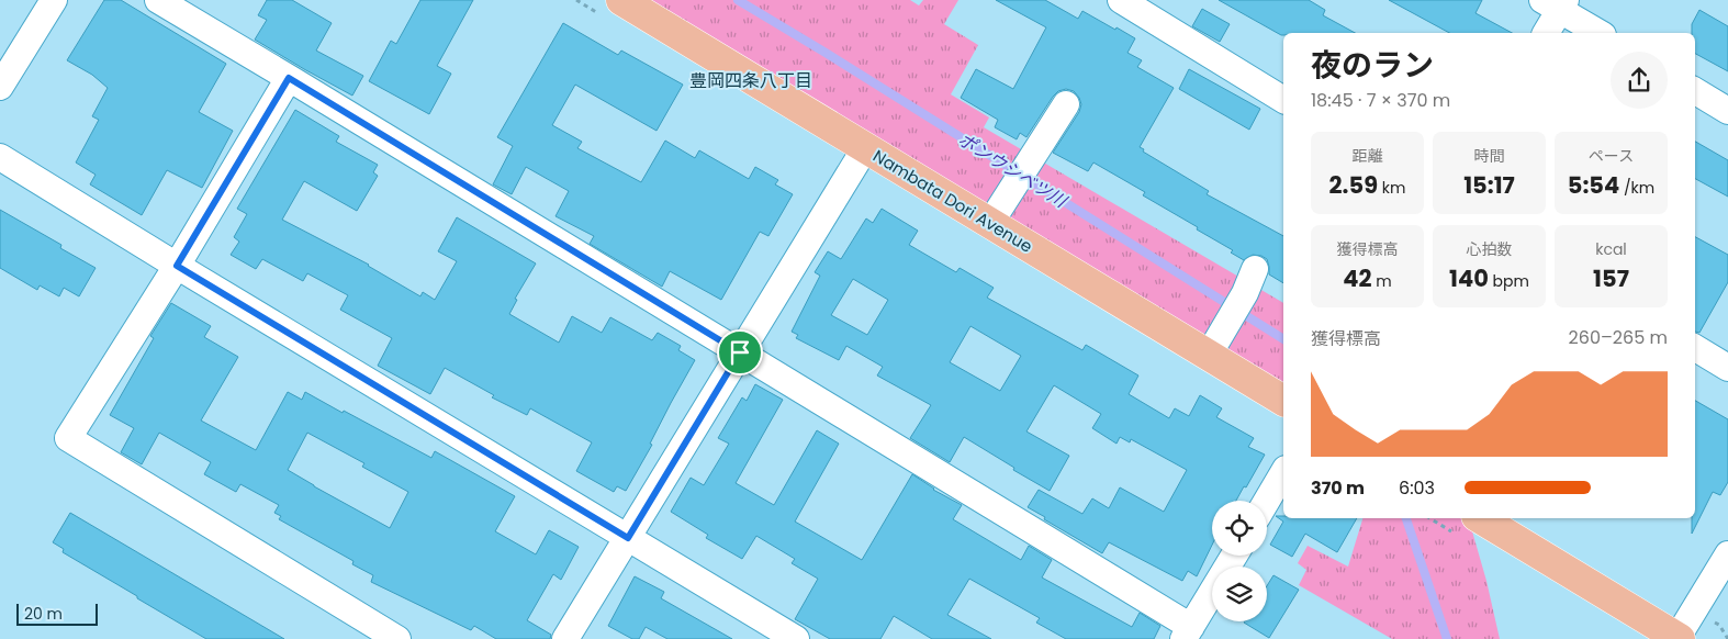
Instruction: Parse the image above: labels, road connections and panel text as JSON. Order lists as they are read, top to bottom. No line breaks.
{"streets":{"main road":["Nambata Dori Avenue"]},"districts":["豊岡四条八丁目"],"water":["ポンウシベツ川"],"scale_bar":"20 m","page":{"heading":["夜のラン","18:45 · 7 × 370 m"],"stats":[["距離","2.59 km"],["時間","15:17"],["ペース","5:54 /km"],["獲得標高","42 m"],["心拍数","140 bpm"],["kcal","157"]],"chart":["獲得標高","260–265 m"],"list":[{"name":"370 m","note":"6:03"}],"scale":"20 m"}}
